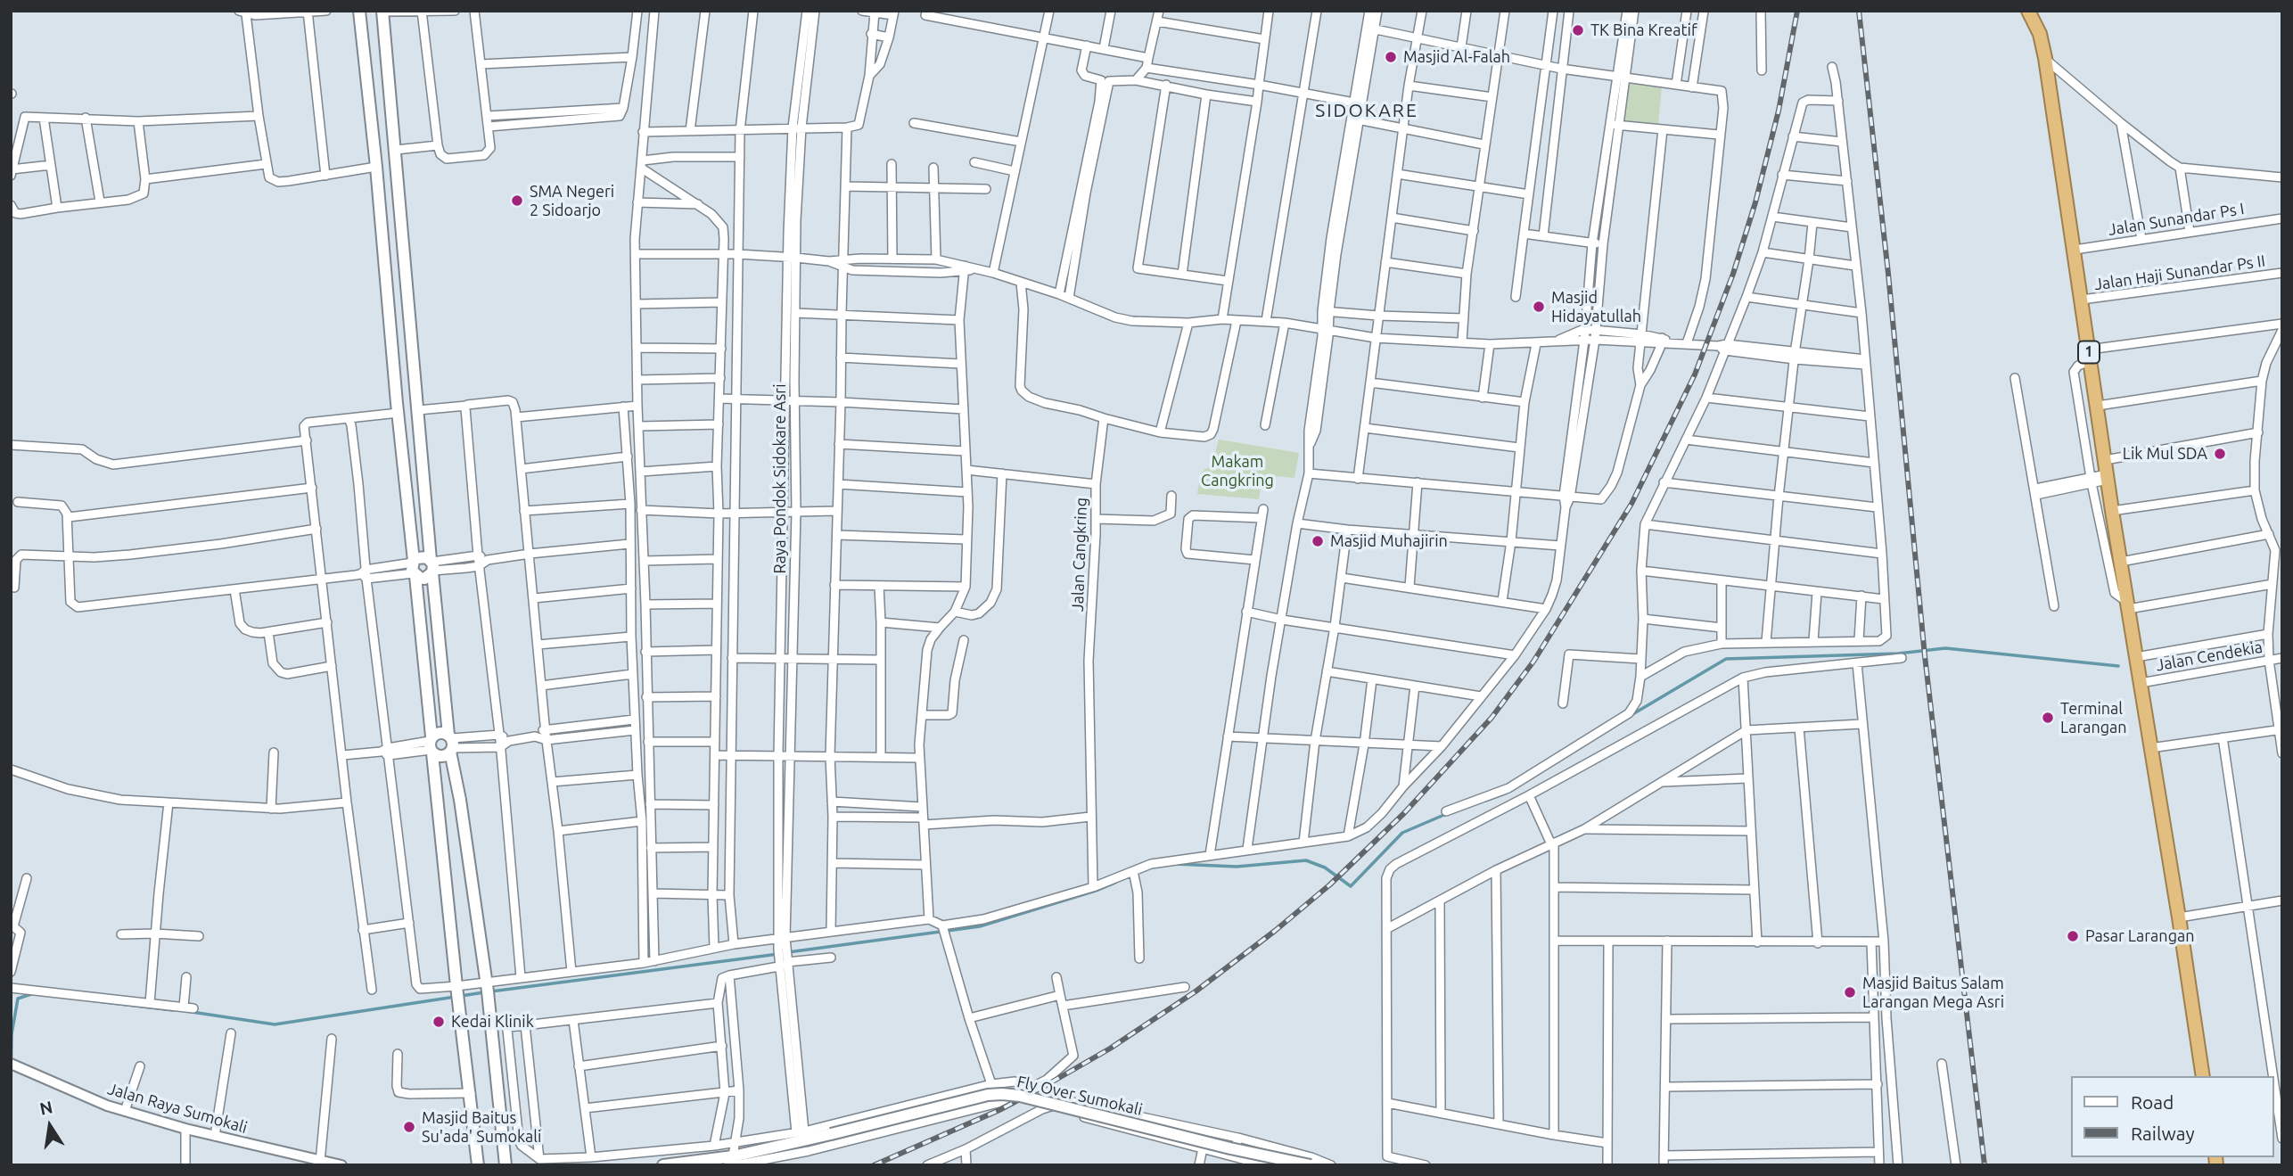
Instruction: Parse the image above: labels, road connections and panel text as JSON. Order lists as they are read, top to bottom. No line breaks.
{"streets":{"highway":["1"],"main road":["Fly Over Sumokali"],"street":["Jalan Sunandar Ps I","Jalan Haji Sunandar Ps II","Raya Pondok Sidokare Asri","Jalan Cangkring","Jalan Cendekia","Jalan Raya Sumokali"]},"crossings":[["Jalan Sunandar Ps I","1"],["Jalan Haji Sunandar Ps II","1"],["1","Jalan Cendekia"]],"districts":["SIDOKARE"],"parks":["Makam Cangkring"],"places":["TK Bina Kreatif","Masjid Al-Falah","SMA Negeri 2 Sidoarjo","Masjid Hidayatullah","Lik Mul SDA","Masjid Muhajirin","Terminal Larangan","Pasar Larangan","Masjid Baitus Salam Larangan Mega Asri","Kedai Klinik","Masjid Baitus Su'ada' Sumokali"],"legend":["Road","Railway"],"north":"top"}
